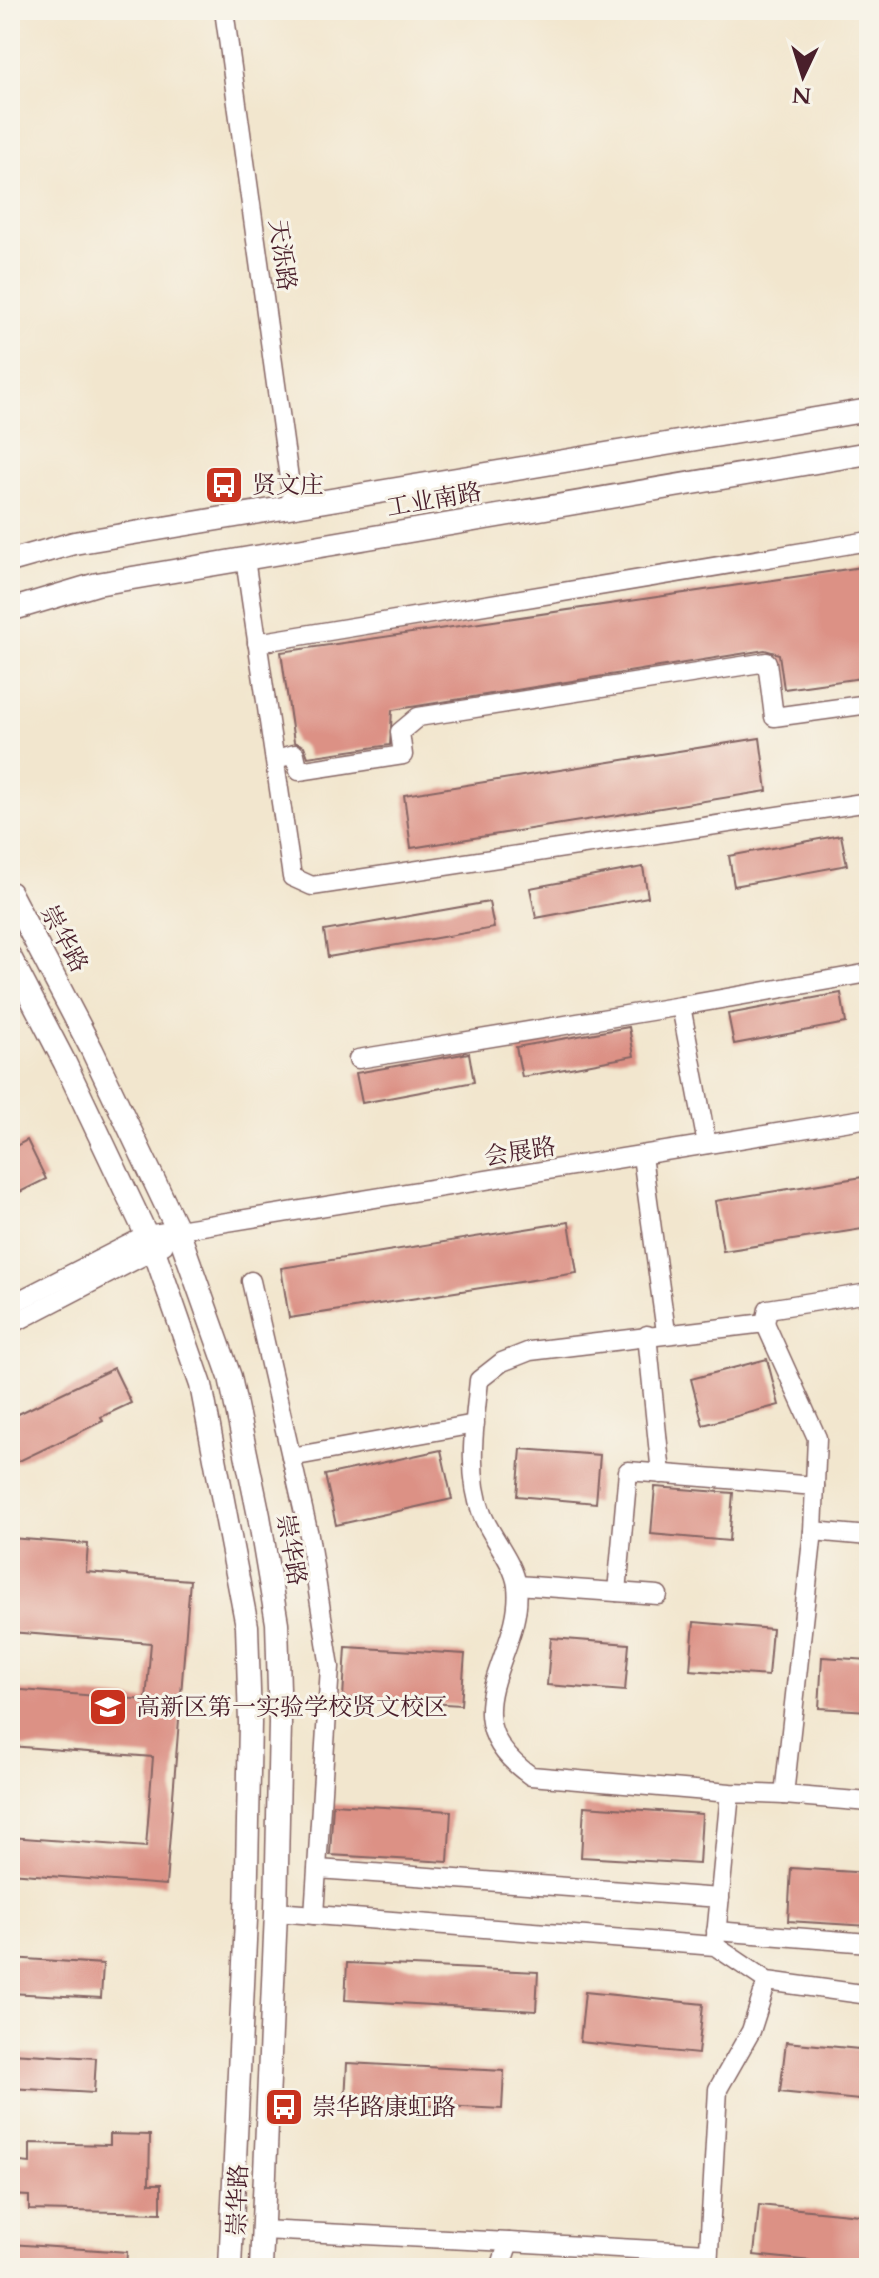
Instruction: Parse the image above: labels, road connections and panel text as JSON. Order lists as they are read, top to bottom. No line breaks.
{"streets":{"main road":["工业南路","崇华路"],"street":["天泺路","会展路"]},"crossings":[["天泺路","工业南路"],["崇华路","会展路"]],"places":{"bus stop":["贤文庄","崇华路康虹路"],"school or university":["高新区第一实验学校贤文校区"]},"north":"bottom"}
